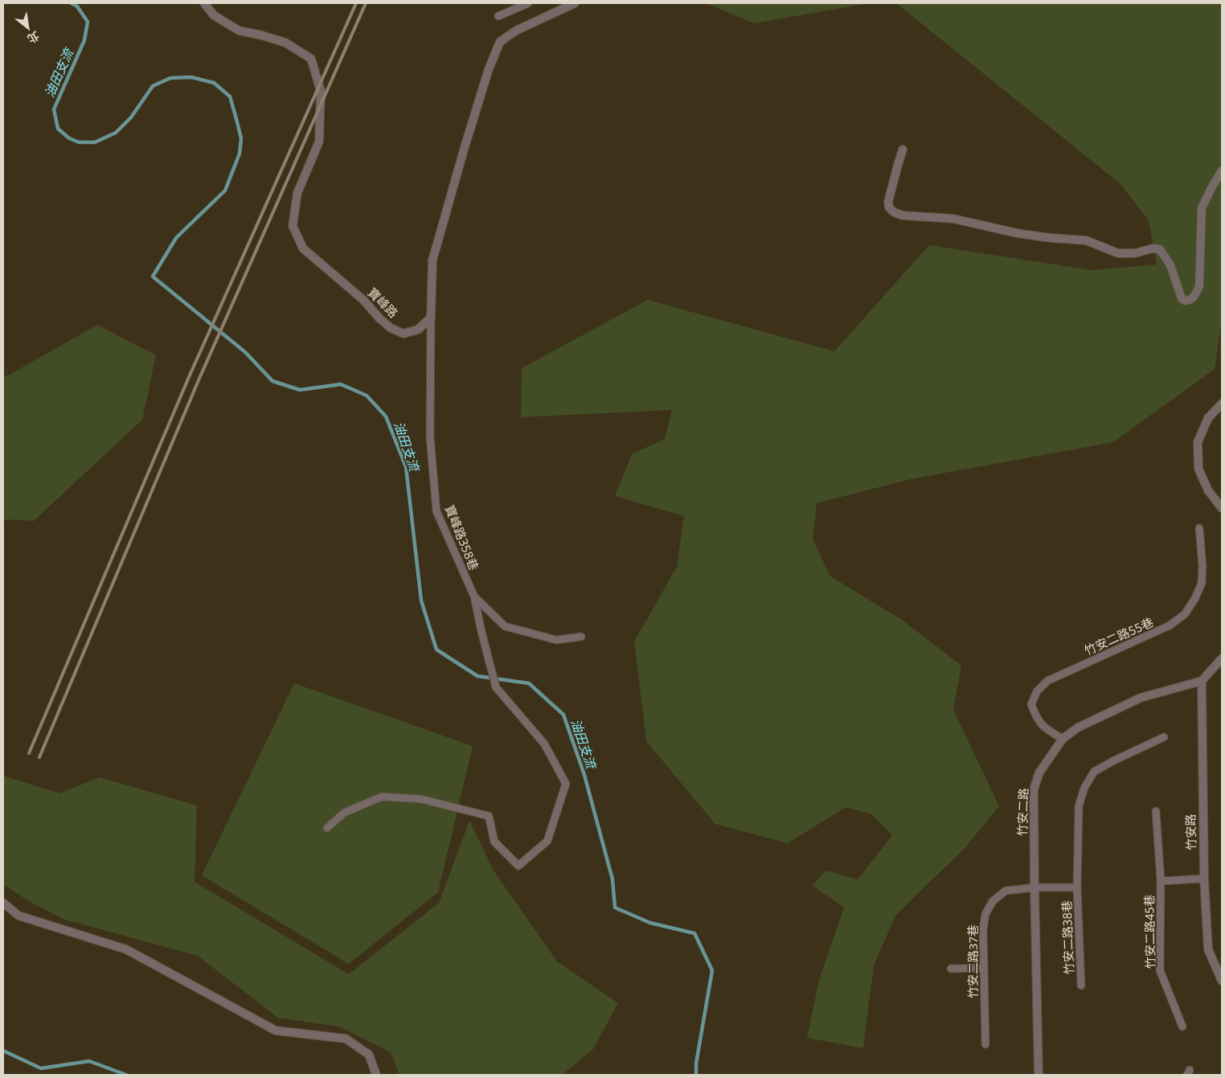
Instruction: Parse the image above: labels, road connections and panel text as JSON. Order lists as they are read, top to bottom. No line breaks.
{"streets":{"street":["寶峰路","竹安二路","竹安路"],"lane":["寶峰路358巷","竹安二路55巷","竹安二路45巷","竹安二路38巷","竹安二路37巷"]},"crossings":[["寶峰路","寶峰路358巷"],["竹安二路55巷","竹安二路"],["竹安二路","竹安路"],["竹安二路","竹安二路38巷"],["竹安二路","竹安二路37巷"],["竹安路","竹安二路45巷"],["竹安二路38巷","竹安二路37巷"]],"water":["油田支流"],"north":"bottom right"}
